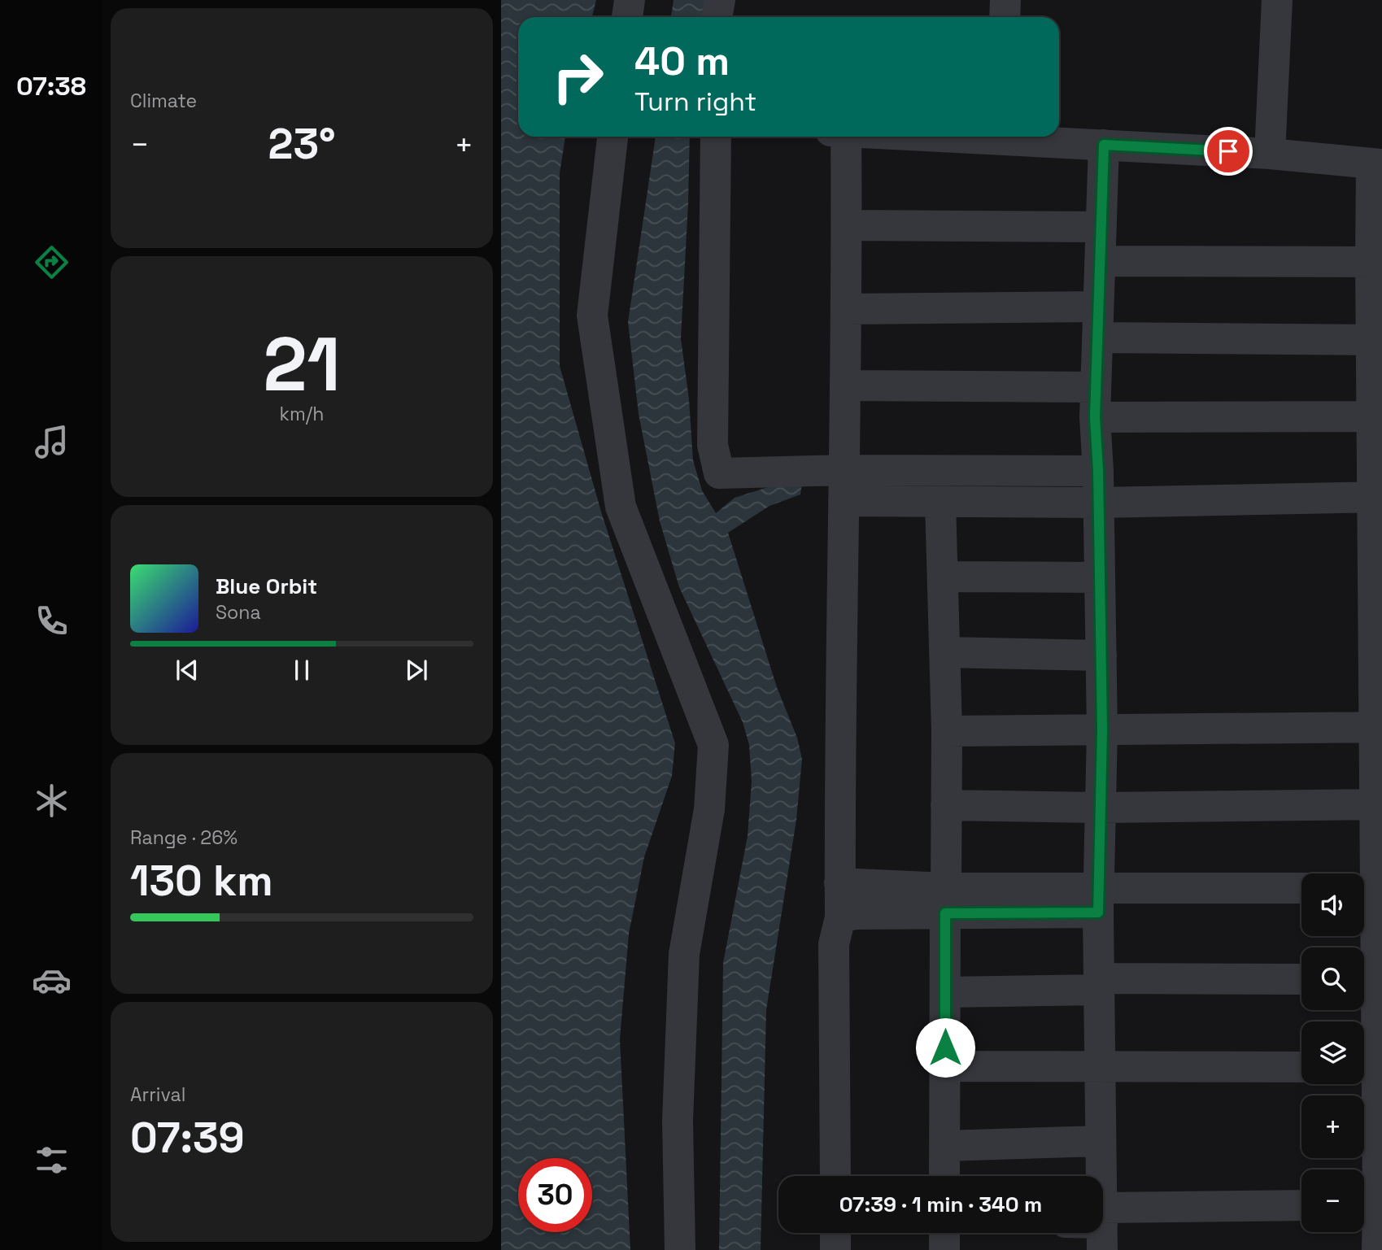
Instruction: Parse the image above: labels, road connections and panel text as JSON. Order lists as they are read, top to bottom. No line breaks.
{"page":{"tabs":"07:38","tile":["Climate",["21","km/h"],["Range · 26%","130 km"],["Arrival","07:39"]],"turn":["40 m","Turn right"],"heat":["−","23°","+"],"song":["Blue Orbit","Sona"],"map_buttons":["+","−"],"limit":"30","trip":"07:39 · 1 min · 340 m"}}
